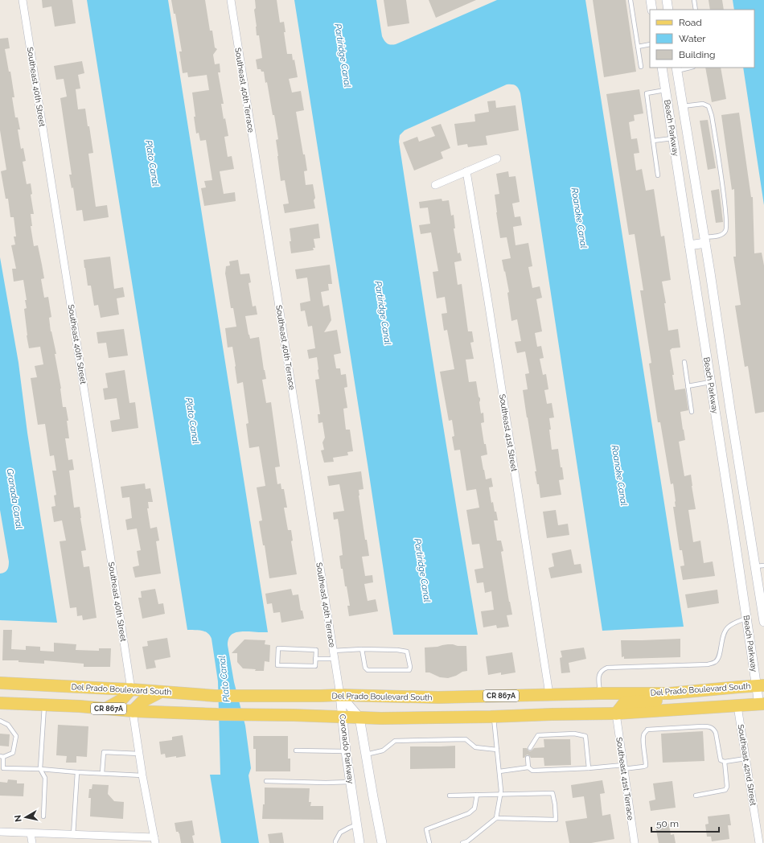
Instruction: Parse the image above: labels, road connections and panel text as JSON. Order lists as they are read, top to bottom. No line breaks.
{"streets":{"main road":["Del Prado Boulevard South","CR 867A"],"street":["Southeast 40th Street","Southeast 40th Terrace","Beach Parkway","Southeast 41st Street","Coronado Parkway","Southeast 42nd Street","Southeast 41st Terrace"]},"crossings":[["Southeast 40th Street","Del Prado Boulevard South"],["Southeast 40th Terrace","Del Prado Boulevard South"],["Southeast 40th Terrace","Coronado Parkway"],["Beach Parkway","Del Prado Boulevard South"],["Beach Parkway","CR 867A"],["Southeast 41st Street","Del Prado Boulevard South"],["Del Prado Boulevard South","Coronado Parkway"],["CR 867A","Coronado Parkway"],["CR 867A","Southeast 42nd Street"],["CR 867A","Southeast 41st Terrace"]],"water":["Partiridge Canal","Plato Canal","Roanoke Canal","Granada Canal"],"legend":["Road","Water","Building"],"scale_bar":"50 m","north":"left"}
